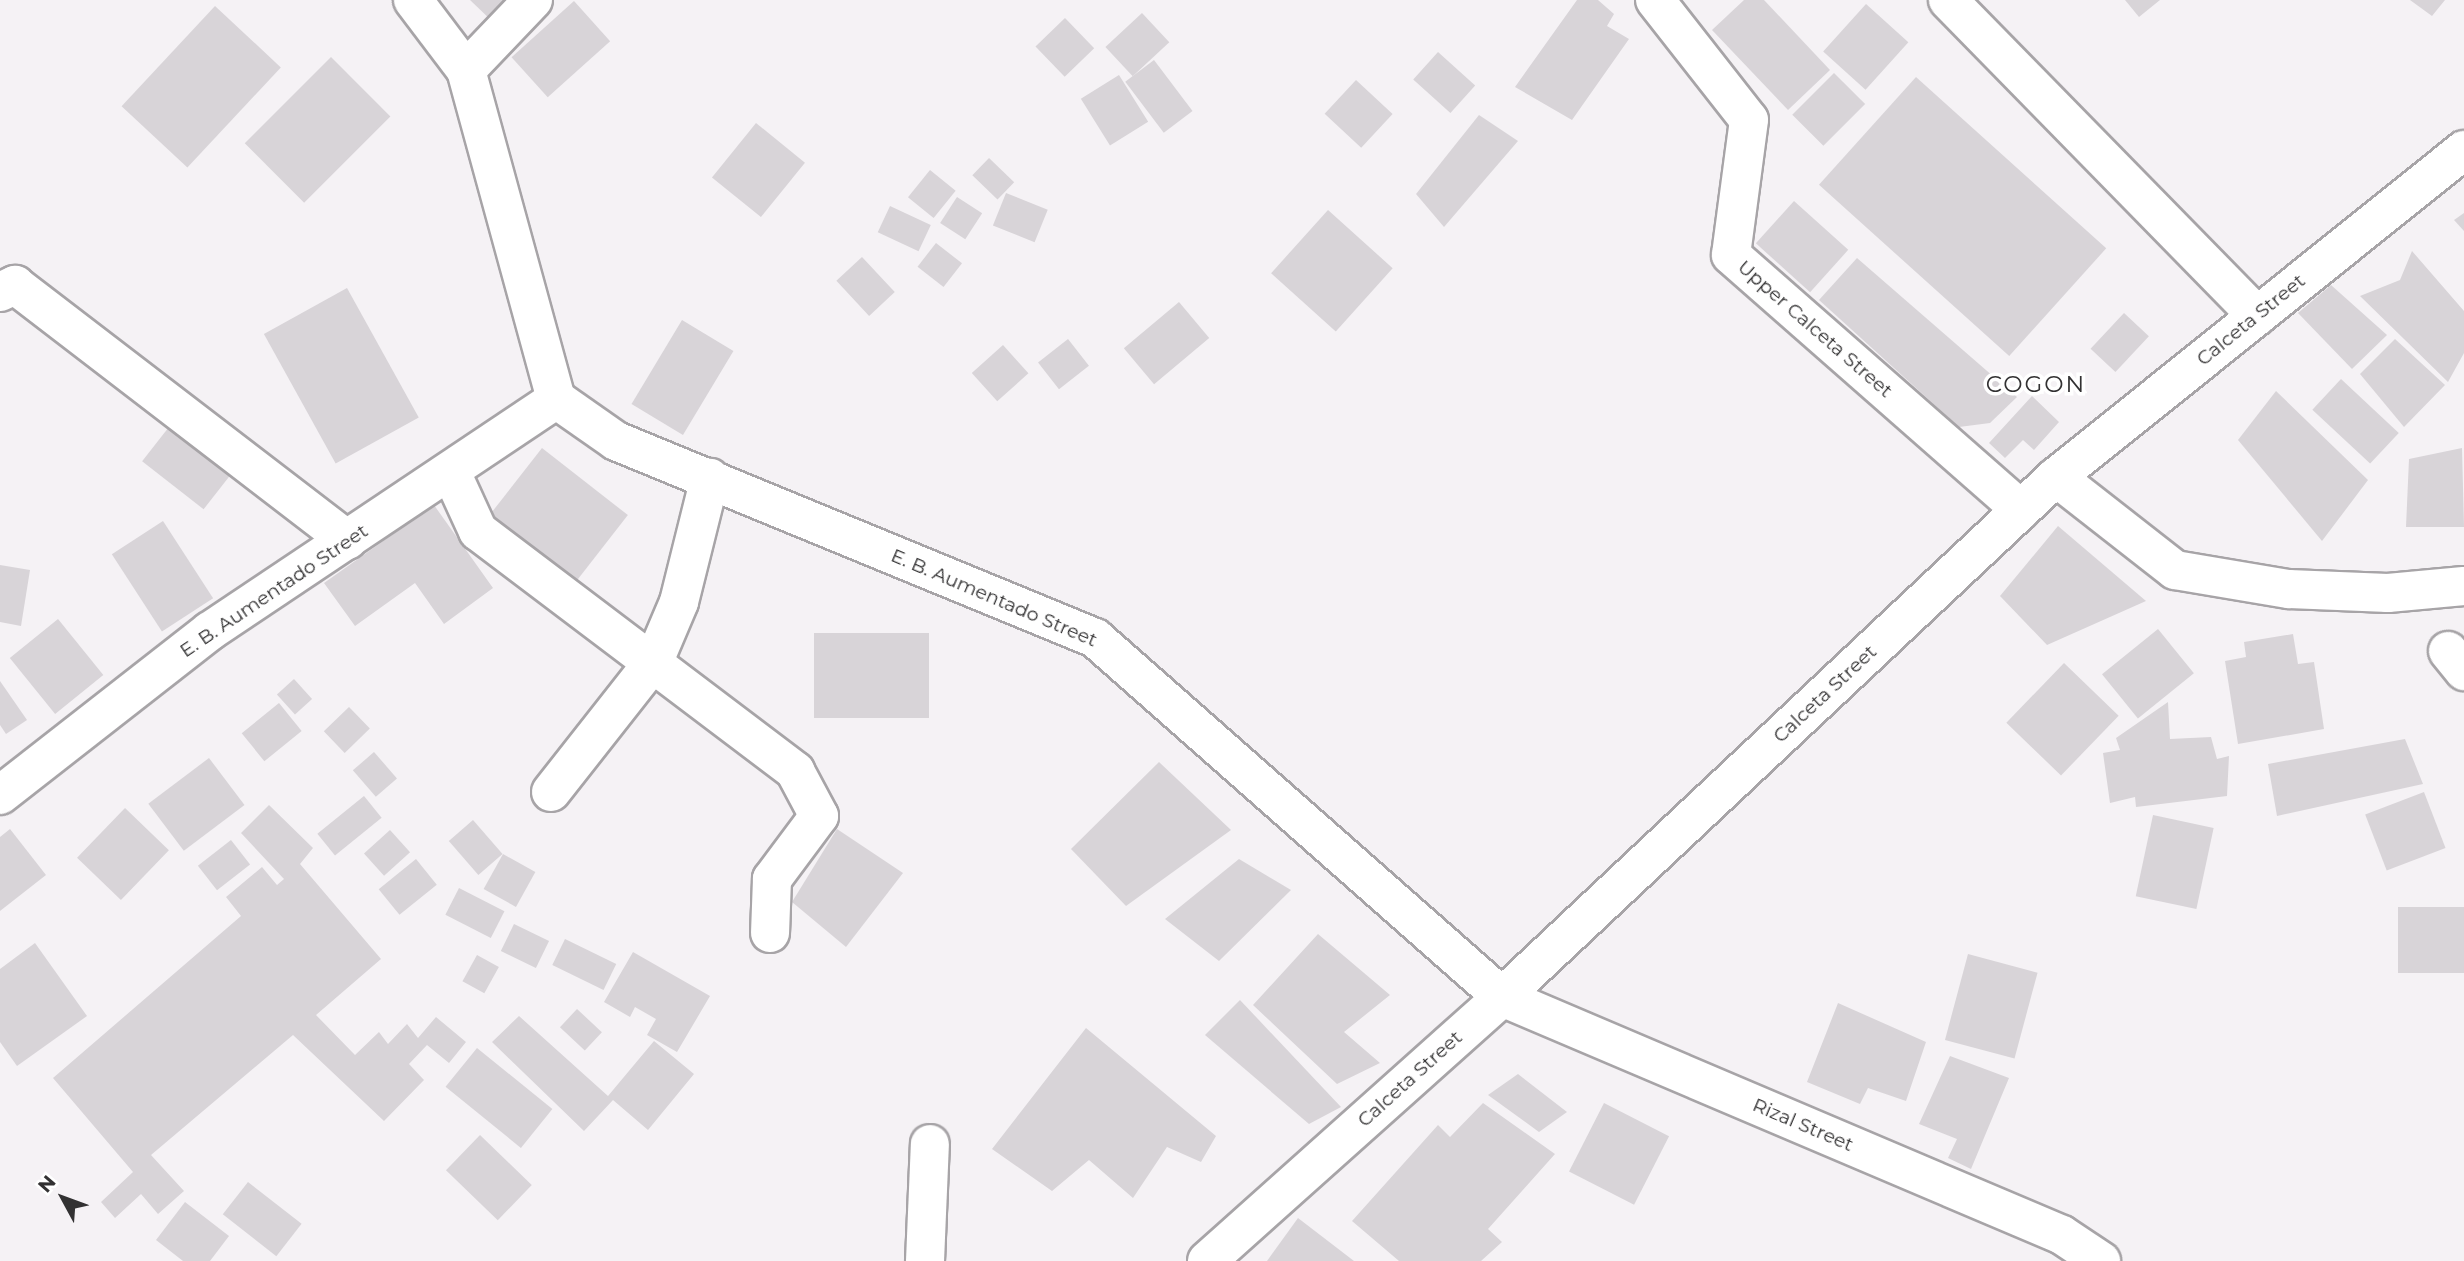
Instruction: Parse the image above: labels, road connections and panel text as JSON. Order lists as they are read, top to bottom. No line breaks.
{"streets":{"street":["Calceta Street","Upper Calceta Street","E. B. Aumentado Street","Rizal Street"]},"crossings":[["Calceta Street","Upper Calceta Street"],["Calceta Street","E. B. Aumentado Street"],["Calceta Street","Rizal Street"],["E. B. Aumentado Street","Rizal Street"]],"districts":["COGON"],"north":"top left"}
